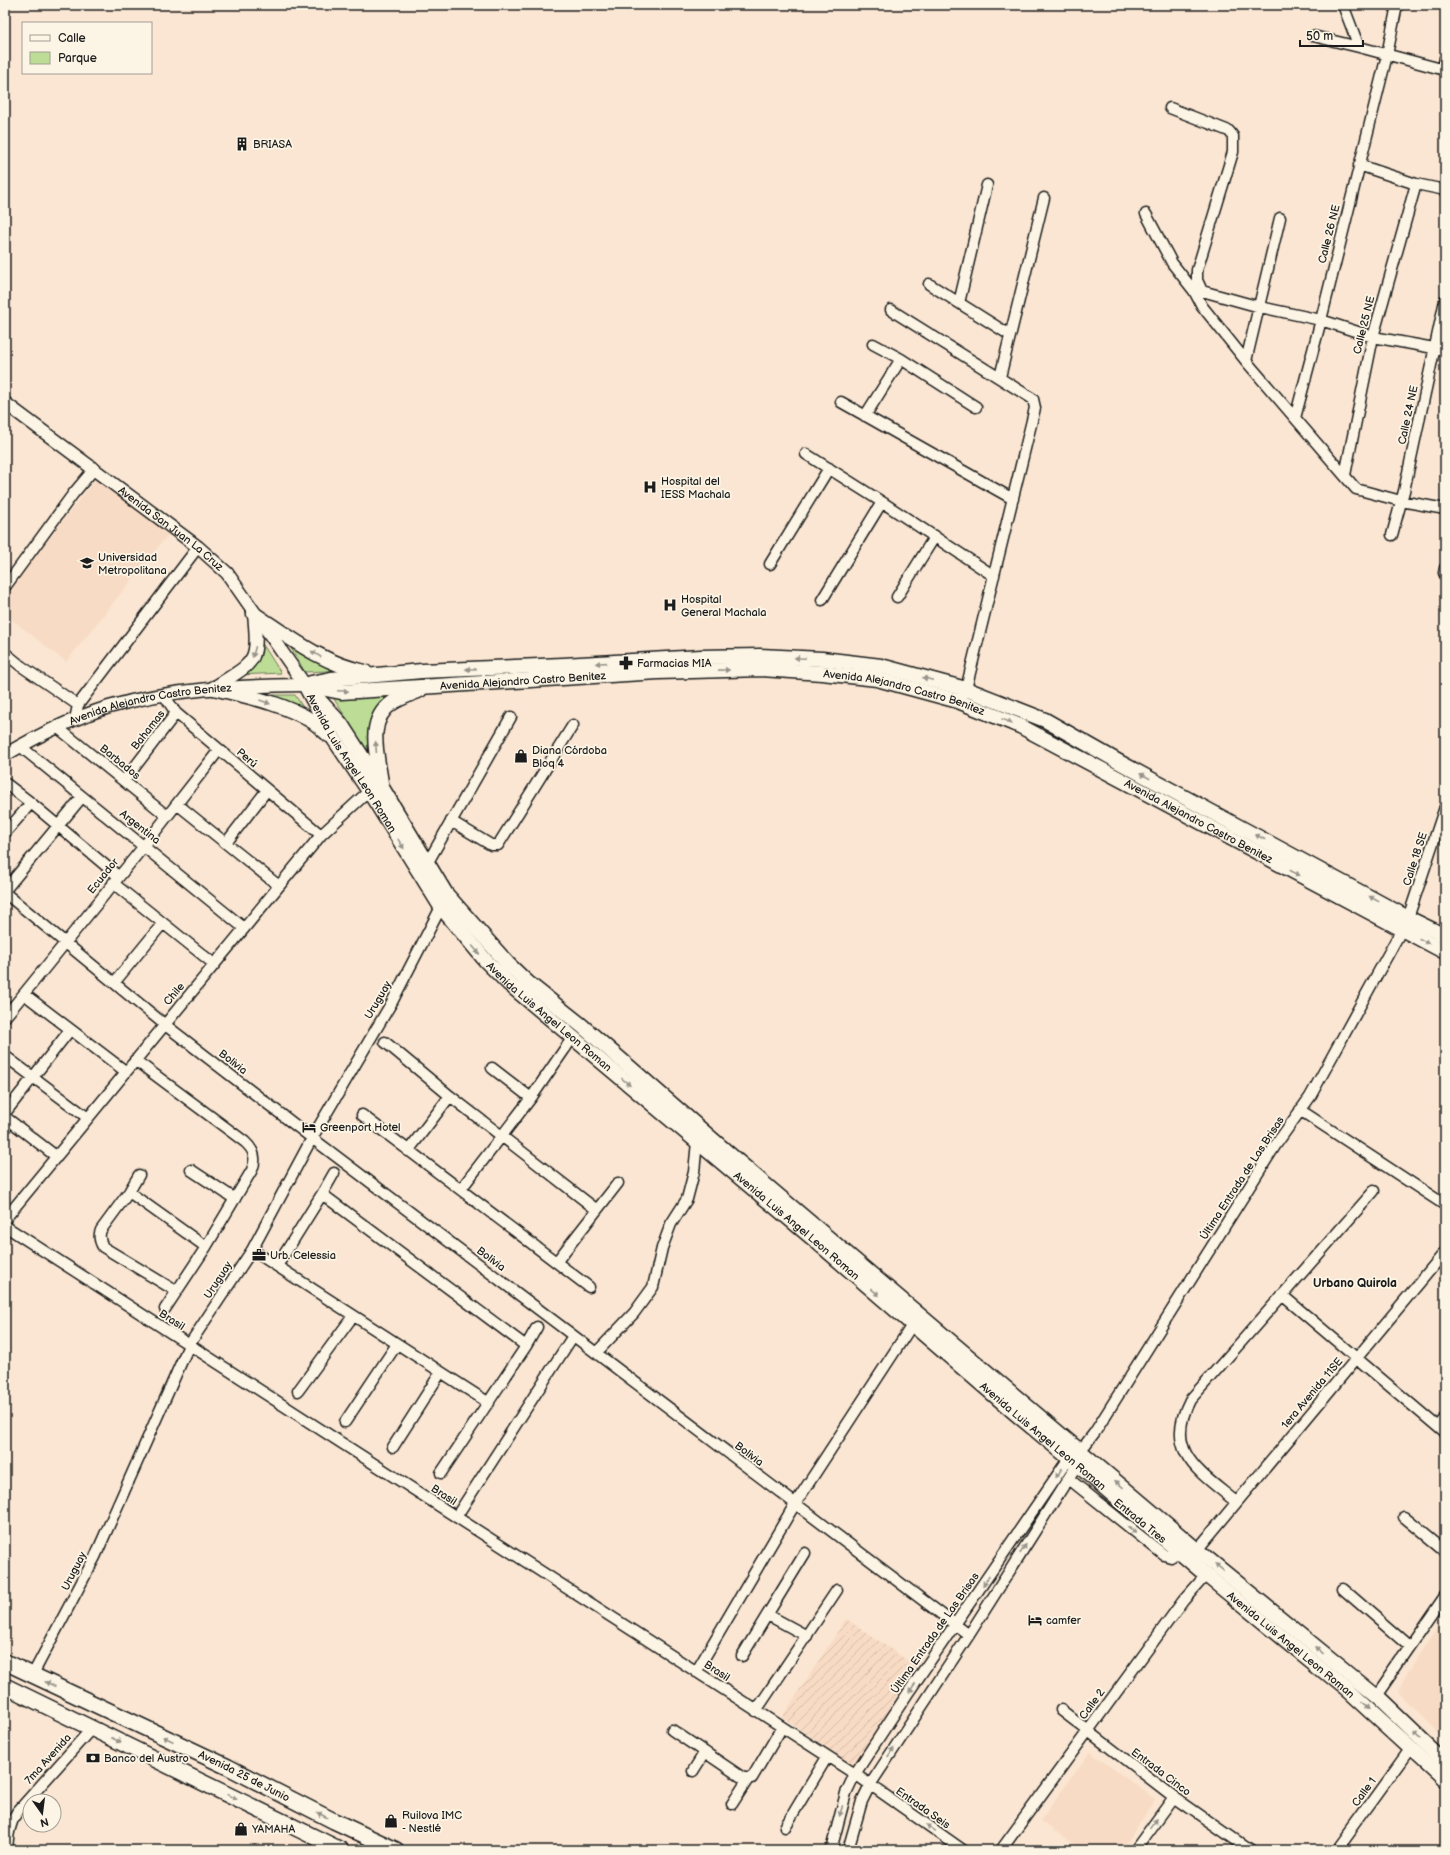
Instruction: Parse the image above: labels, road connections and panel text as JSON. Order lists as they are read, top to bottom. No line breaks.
{"streets":{"main road":["Avenida Alejandro Castro Benitez","Avenida Luis Angel Leon Roman","Avenida 25 de Junio"],"street":["Calle 26 NE","Calle 25 NE","Calle 24 NE","Avenida San Juan La Cruz","Bahamas","Perú","Barbados","Argentina","Calle 18 SE","Ecuador","Chile","Uruguay","Bolivia","Última Entrada de Las Brisas","Brasil","1era Avenida 11SE","Entrada Tres","Calle 2","7ma Avenida","Entrada Cinco","Calle 1","Entrada Seis"]},"crossings":[["Avenida San Juan La Cruz","Avenida Alejandro Castro Benitez"],["Avenida San Juan La Cruz","Avenida Luis Angel Leon Roman"],["Avenida Alejandro Castro Benitez","Perú"],["Avenida Alejandro Castro Benitez","Barbados"],["Avenida Alejandro Castro Benitez","Avenida Luis Angel Leon Roman"],["Avenida Alejandro Castro Benitez","Argentina"],["Avenida Alejandro Castro Benitez","Calle 18 SE"],["Avenida Alejandro Castro Benitez","Última Entrada de Las Brisas"],["Bahamas","Perú"],["Bahamas","Barbados"],["Perú","Ecuador"],["Perú","Chile"],["Barbados","Ecuador"],["Avenida Luis Angel Leon Roman","Chile"],["Avenida Luis Angel Leon Roman","Uruguay"],["Avenida Luis Angel Leon Roman","Última Entrada de Las Brisas"],["Avenida Luis Angel Leon Roman","1era Avenida 11SE"],["Avenida Luis Angel Leon Roman","Entrada Tres"],["Avenida Luis Angel Leon Roman","Calle 2"],["Avenida Luis Angel Leon Roman","Calle 1"],["Argentina","Ecuador"],["Argentina","Chile"],["Calle 18 SE","Última Entrada de Las Brisas"],["Ecuador","Bolivia"],["Chile","Bolivia"],["Uruguay","Bolivia"],["Uruguay","Brasil"],["Uruguay","Avenida 25 de Junio"],["Bolivia","Última Entrada de Las Brisas"],["Última Entrada de Las Brisas","Brasil"],["Última Entrada de Las Brisas","Entrada Tres"],["Última Entrada de Las Brisas","Entrada Seis"],["Brasil","Entrada Seis"],["Calle 2","Entrada Cinco"]],"one_way":["Entrada Tres","Entrada Seis"],"districts":["Urbano Quirola"],"places":{"building":["BRIASA"],"hospital":["Hospital del IESS Machala","Hospital General Machala"],"school or university":["Universidad Metropolitana"],"pharmacy":["Farmacias MIA"],"shop":["Diana Córdoba Bloq 4","Ruilova IMC - Nestlé","YAMAHA"],"hotel":["Greenport Hotel","camfer"],"office":["Urb. Celessia"],"bank":["Banco del Austro"]},"legend":["Calle","Parque"],"scale_bar":"50 m","north":"bottom"}
